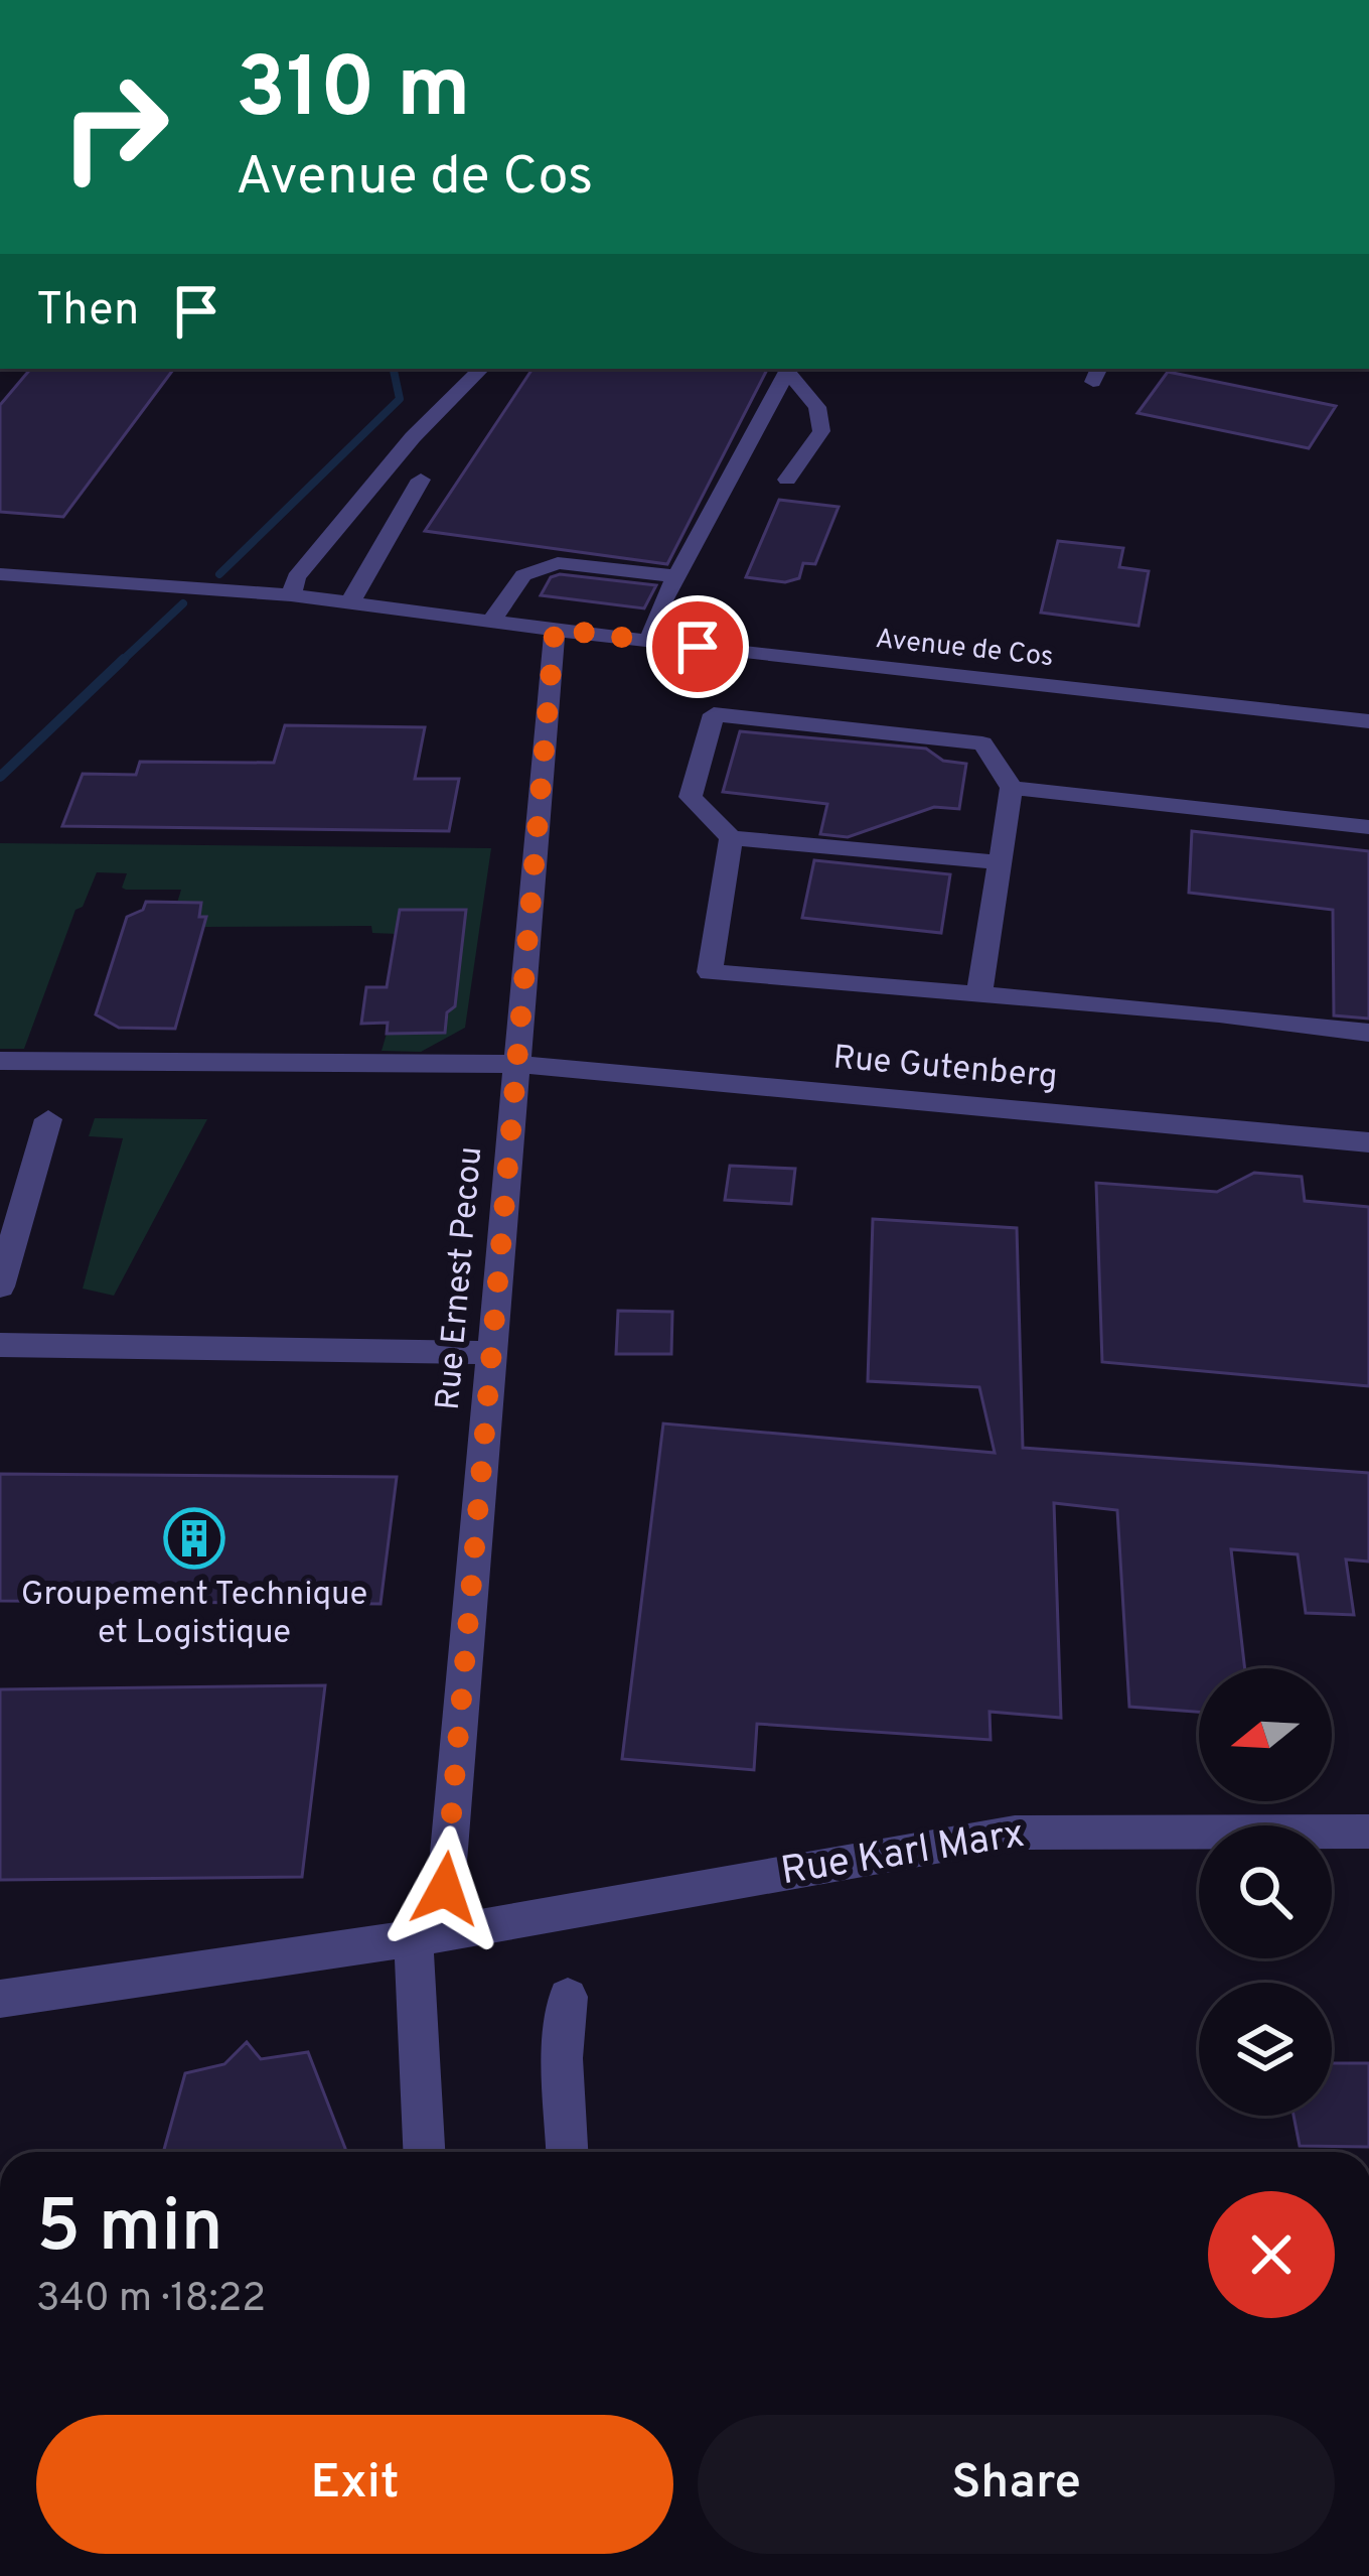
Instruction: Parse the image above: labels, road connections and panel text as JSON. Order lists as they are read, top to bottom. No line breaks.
{"streets":{"street":["Avenue de Cos","Rue Gutenberg","Rue Ernest Pecou","Rue Karl Marx"]},"crossings":[["Avenue de Cos","Rue Ernest Pecou"],["Rue Gutenberg","Rue Ernest Pecou"],["Rue Ernest Pecou","Rue Karl Marx"]],"places":{"building":["Groupement Technique et Logistique"]},"north":"left","page":{"turn":["310 m","Avenue de Cos"],"then":"Then","heading":["5 min","340 m · 18:22"],"buttons":["Exit","Share"]}}
